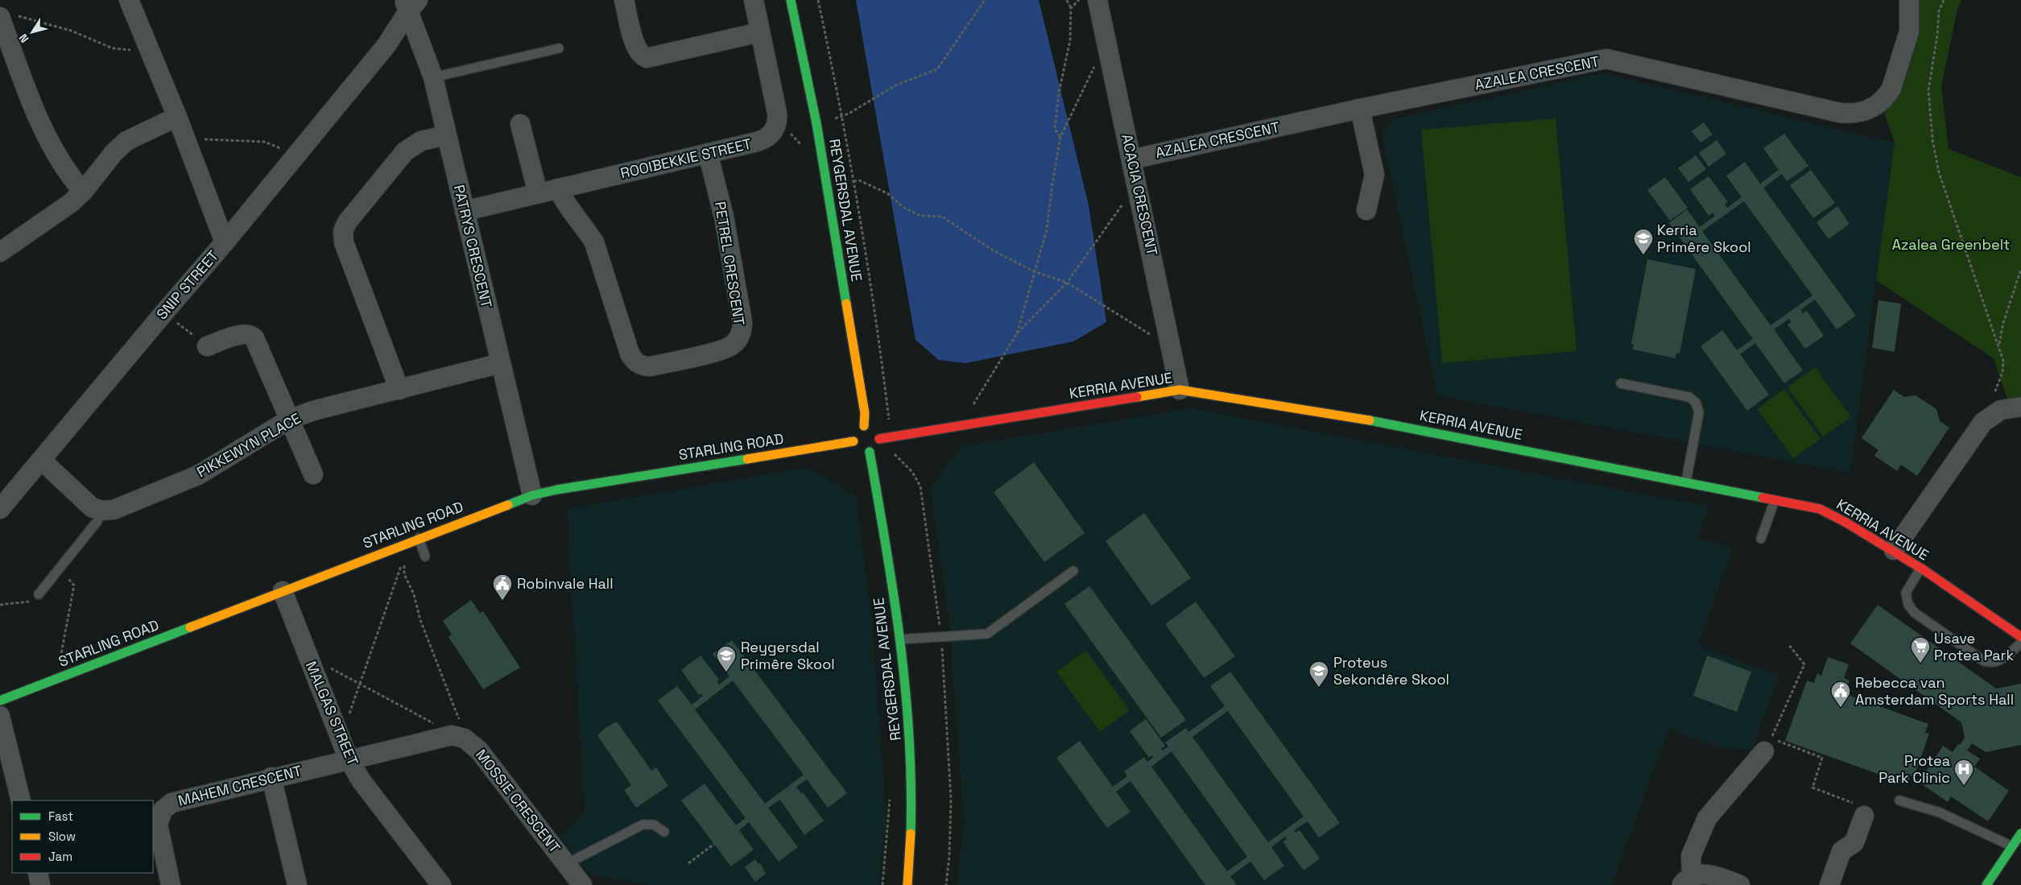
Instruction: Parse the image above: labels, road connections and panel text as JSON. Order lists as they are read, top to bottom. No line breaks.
{"streets":{"street":["AZALEA CRESCENT","ROOIBEKKIE STREET","ACACIA CRESCENT","REYGERSDAL AVENUE","PATRYS CRESCENT","PETREL CRESCENT","SNIP STREET","KERRIA AVENUE","PIKKEWYN PLACE","STARLING ROAD","MALGAS STREET","MAHEM CRESCENT","MOSSIE CRESCENT"]},"crossings":[["AZALEA CRESCENT","ACACIA CRESCENT"],["ROOIBEKKIE STREET","PATRYS CRESCENT"],["ROOIBEKKIE STREET","PETREL CRESCENT"],["ACACIA CRESCENT","KERRIA AVENUE"],["REYGERSDAL AVENUE","KERRIA AVENUE"],["REYGERSDAL AVENUE","STARLING ROAD"],["PATRYS CRESCENT","PIKKEWYN PLACE"],["PATRYS CRESCENT","STARLING ROAD"],["KERRIA AVENUE","STARLING ROAD"],["STARLING ROAD","MALGAS STREET"],["MALGAS STREET","MAHEM CRESCENT"]],"parks":["Azalea Greenbelt"],"places":{"school or university":["Kerria Primêre Skool","Reygersdal Primêre Skool","Proteus Sekondêre Skool"],"public building":["Robinvale Hall","Rebecca van Amsterdam Sports Hall"],"supermarket":["Usave Protea Park"],"hospital":["Protea Park Clinic"]},"legend":["Fast","Slow","Jam"],"north":"bottom left"}
